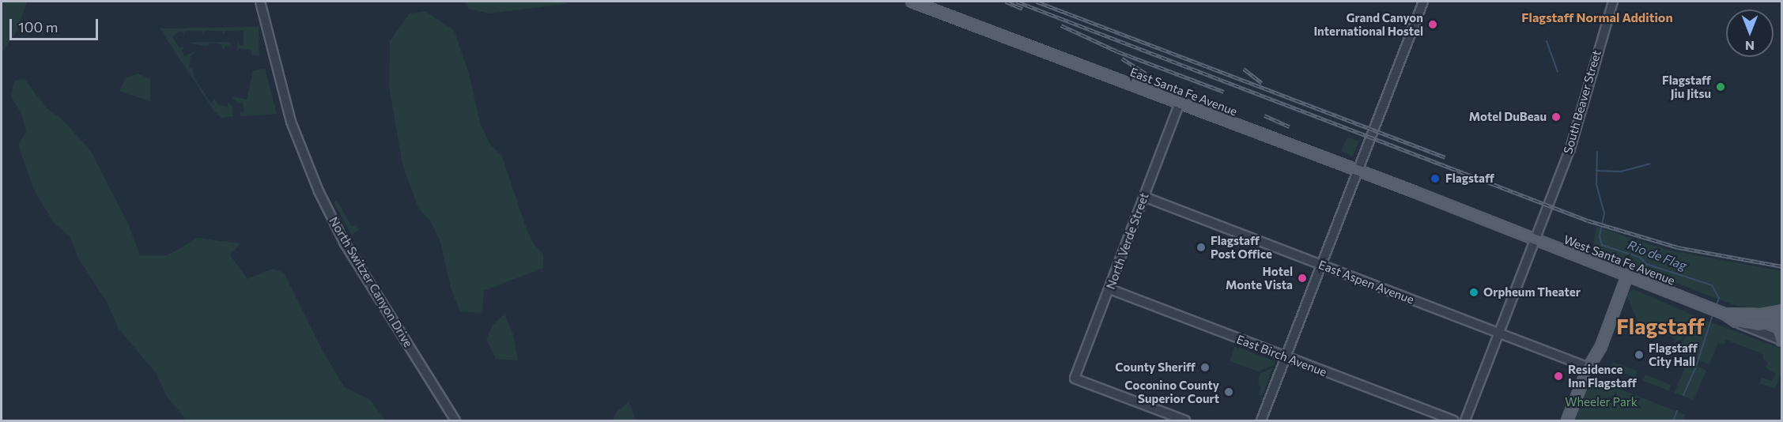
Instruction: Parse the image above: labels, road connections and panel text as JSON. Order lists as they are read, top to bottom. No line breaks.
{"streets":{"main road":["East Santa Fe Avenue","West Santa Fe Avenue"],"street":["South Beaver Street","North Verde Street","North Switzer Canyon Drive","East Aspen Avenue","East Birch Avenue"]},"crossings":[["East Santa Fe Avenue","North Verde Street"],["East Santa Fe Avenue","West Santa Fe Avenue"],["South Beaver Street","West Santa Fe Avenue"],["South Beaver Street","East Aspen Avenue"],["North Verde Street","East Aspen Avenue"],["North Verde Street","East Birch Avenue"]],"districts":["Flagstaff Normal Addition","Flagstaff"],"water":["Rio de Flag"],"parks":["Wheeler Park"],"places":["Grand Canyon International Hostel","Flagstaff Jiu Jitsu","Motel DuBeau","Flagstaff","Flagstaff Post Office","Hotel Monte Vista","Orpheum Theater","Flagstaff City Hall","County Sheriff","Residence Inn Flagstaff","Coconino County Superior Court"],"scale_bar":"100 m","north":"bottom"}
